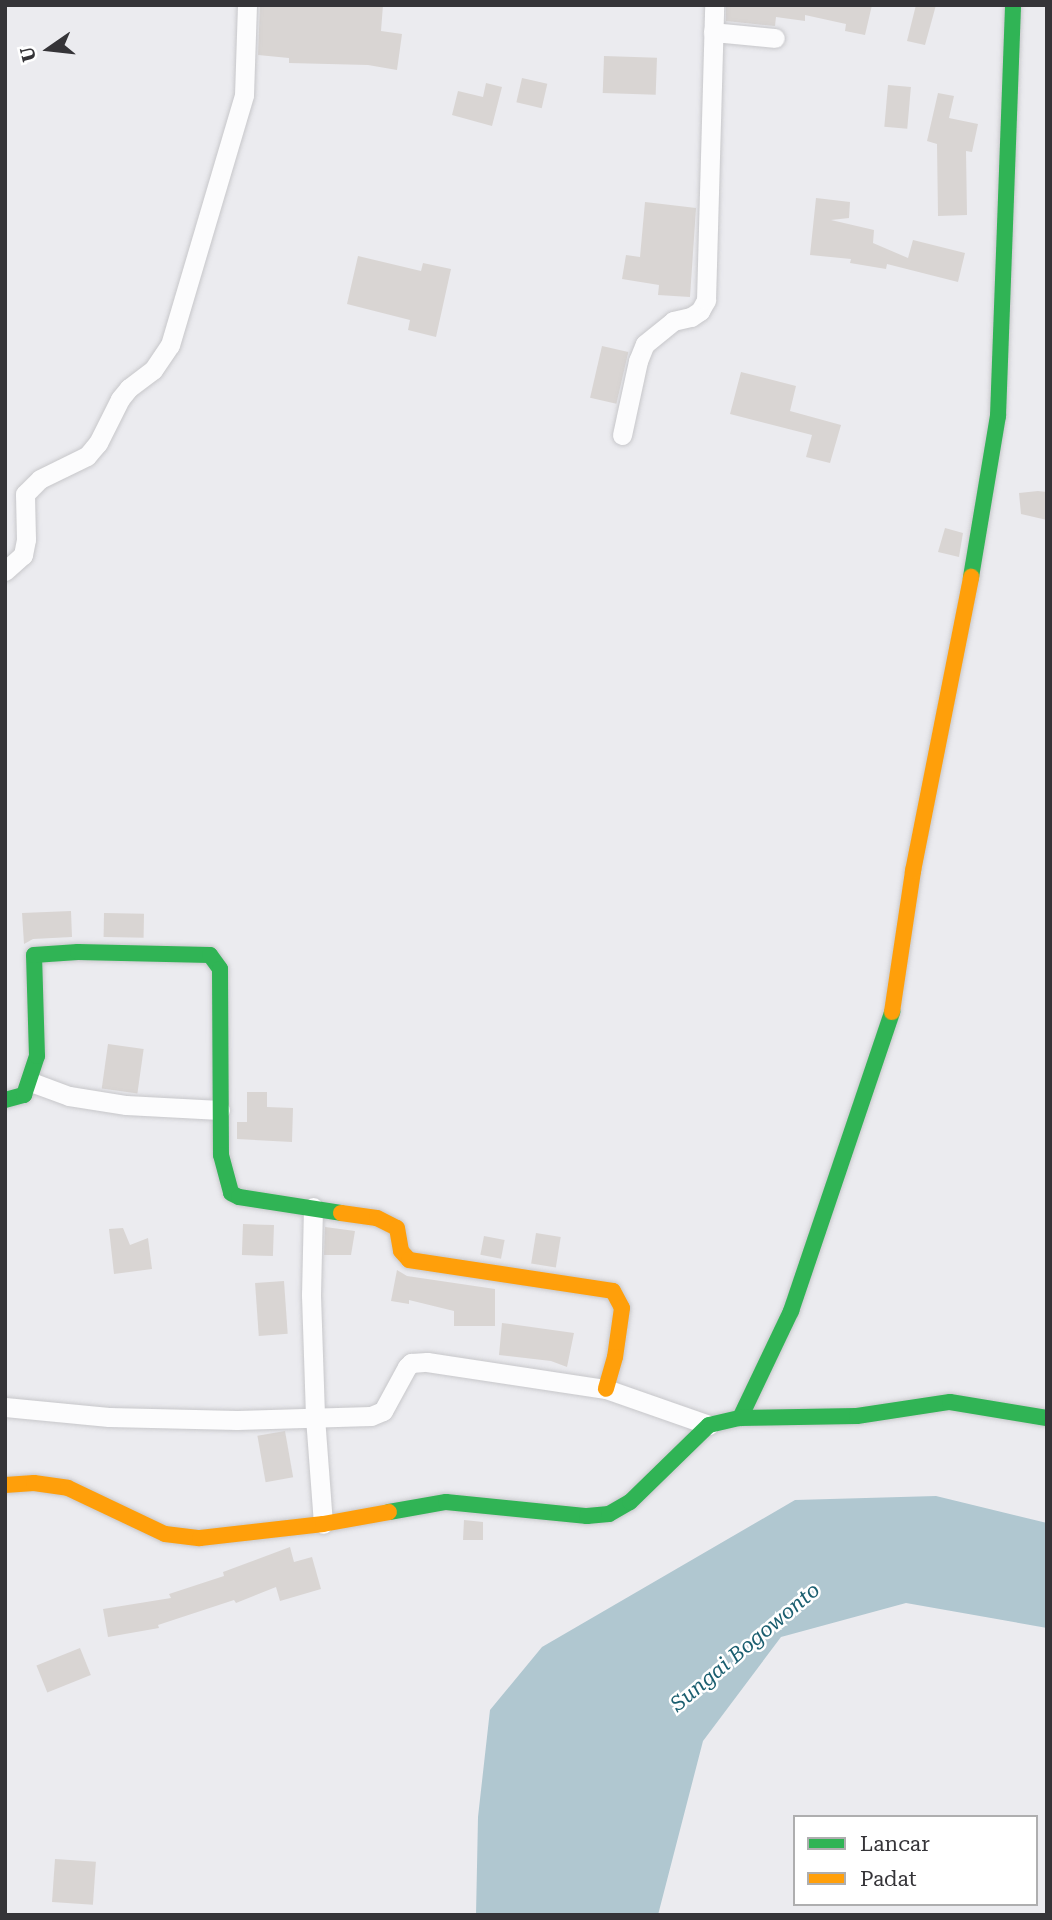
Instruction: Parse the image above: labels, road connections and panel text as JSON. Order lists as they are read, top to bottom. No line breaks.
{"water":["Sungai Bogowonto"],"legend":["Lancar","Padat"],"north":"left"}
